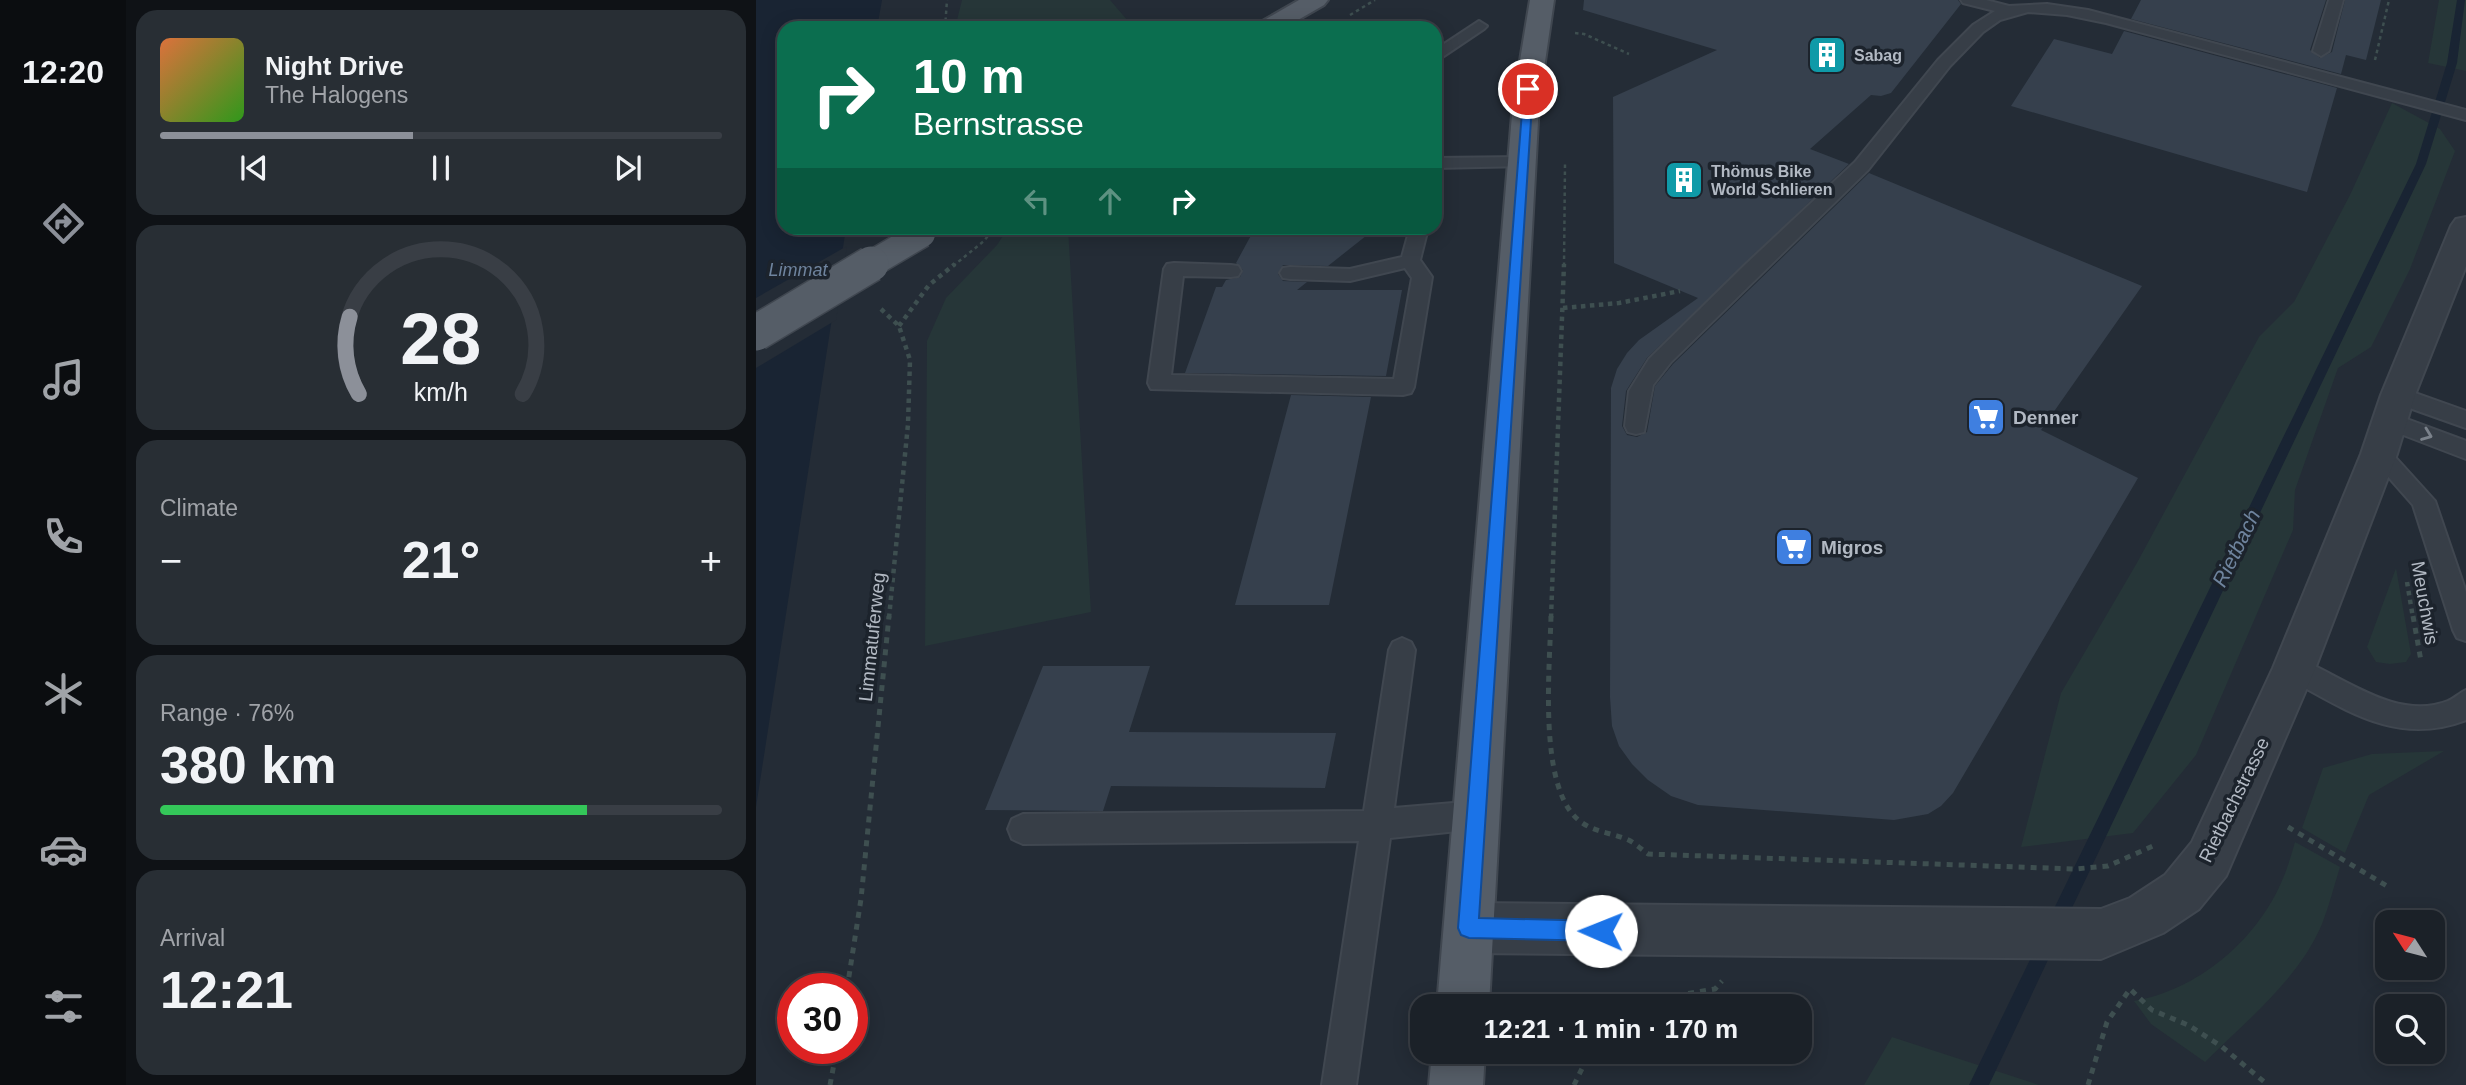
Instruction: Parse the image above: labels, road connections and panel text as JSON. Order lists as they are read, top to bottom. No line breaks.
{"streets":{"street":["Rietbachstrasse"],"path":["Meuchwis","Limmatuferweg"]},"water":["Limmat","Rietbach"],"places":{"building":["Sabag","Thömus Bike World Schlieren"],"supermarket":["Denner","Migros"]},"north":"top left","page":{"tabs":"12:20","turn":["10 m","Bernstrasse"],"song":["Night Drive","The Halogens"],"tile":["Climate",["Range · 76%","380 km"],["Arrival","12:21"]],"heat":["−","21°","+"],"limit":"30","trip":"12:21 · 1 min · 170 m","gauge":["28","km/h"]}}
